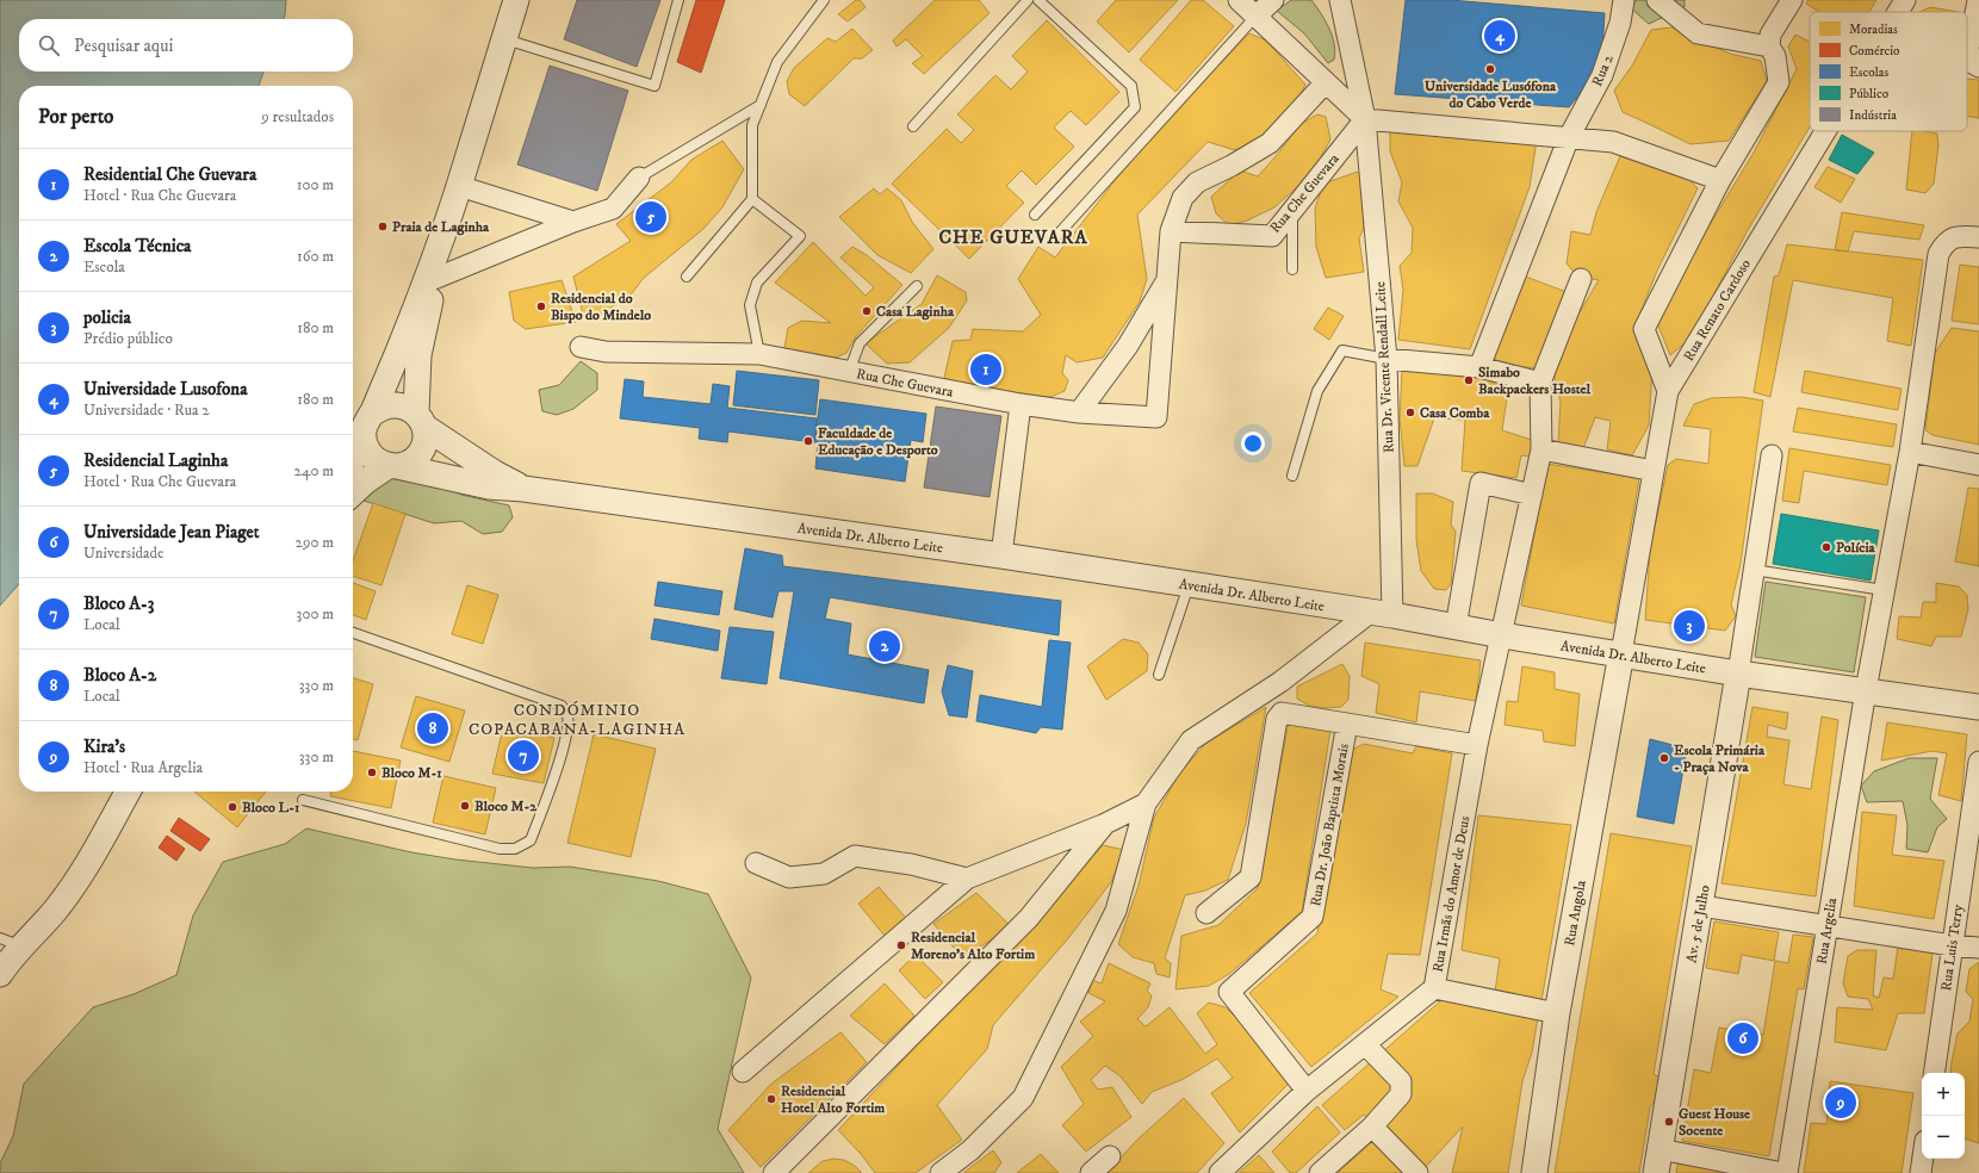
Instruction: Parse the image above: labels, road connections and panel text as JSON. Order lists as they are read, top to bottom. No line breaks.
{"streets":{"street":["Rua 2","Rua Che Guevara","Rua Renato Cardoso","Rua Dr. Vicente Rendall Leite","Avenida Dr. Alberto Leite","Rua Dr. João Baptista Morais","Rua Irmãs do Amor de Deus","Rua Angola","Av. 5 de Julho","Rua Argelia","Rua Luis Terry"]},"crossings":[["Rua Che Guevara","Rua Dr. Vicente Rendall Leite"],["Rua Renato Cardoso","Avenida Dr. Alberto Leite"],["Rua Renato Cardoso","Rua Angola"],["Rua Dr. Vicente Rendall Leite","Avenida Dr. Alberto Leite"],["Avenida Dr. Alberto Leite","Rua Irmãs do Amor de Deus"],["Avenida Dr. Alberto Leite","Rua Angola"],["Avenida Dr. Alberto Leite","Av. 5 de Julho"],["Avenida Dr. Alberto Leite","Rua Argelia"],["Rua Dr. João Baptista Morais","Rua Irmãs do Amor de Deus"]],"districts":["CHE GUEVARA","CONDÓMINIO COPACABANA-LAGINHA"],"places":["Universidade Lusófona do Cabo Verde","Praia de Laginha","Residencial do Bispo do Mindelo","Casa Laginha","Simabo Backpackers Hostel","Casa Comba","Faculdade de Educação e Desporto","Polícia","Escola Primária - Praça Nova","Bloco M-1","Bloco M-2","Bloco L-1","Residencial Moreno's Alto Fortim","Residencial Hotel Alto Fortim","Guest House Socente"],"legend":["Moradias","Comércio","Escolas","Público","Indústria"],"page":{"pins":["4","5","1","3","2","8","7","6","9"],"search":"Pesquisar aqui","heading":["Por perto","9 resultados"],"list":[{"mark":"1","name":"Residential Che Guevara","note":"Hotel · Rua Che Guevara","value":"100 m"},{"mark":"2","name":"Escola Técnica","note":"Escola","value":"160 m"},{"mark":"3","name":"policia","note":"Prédio público","value":"180 m"},{"mark":"4","name":"Universidade Lusofona","note":"Universidade · Rua 2","value":"180 m"},{"mark":"5","name":"Residencial Laginha","note":"Hotel · Rua Che Guevara","value":"240 m"},{"mark":"6","name":"Universidade Jean Piaget","note":"Universidade","value":"290 m"},{"mark":"7","name":"Bloco A-3","note":"Local","value":"300 m"},{"mark":"8","name":"Bloco A-2","note":"Local","value":"330 m"},{"mark":"9","name":"Kira's","note":"Hotel · Rua Argelia","value":"330 m"}],"map_buttons":["+","−"]}}
